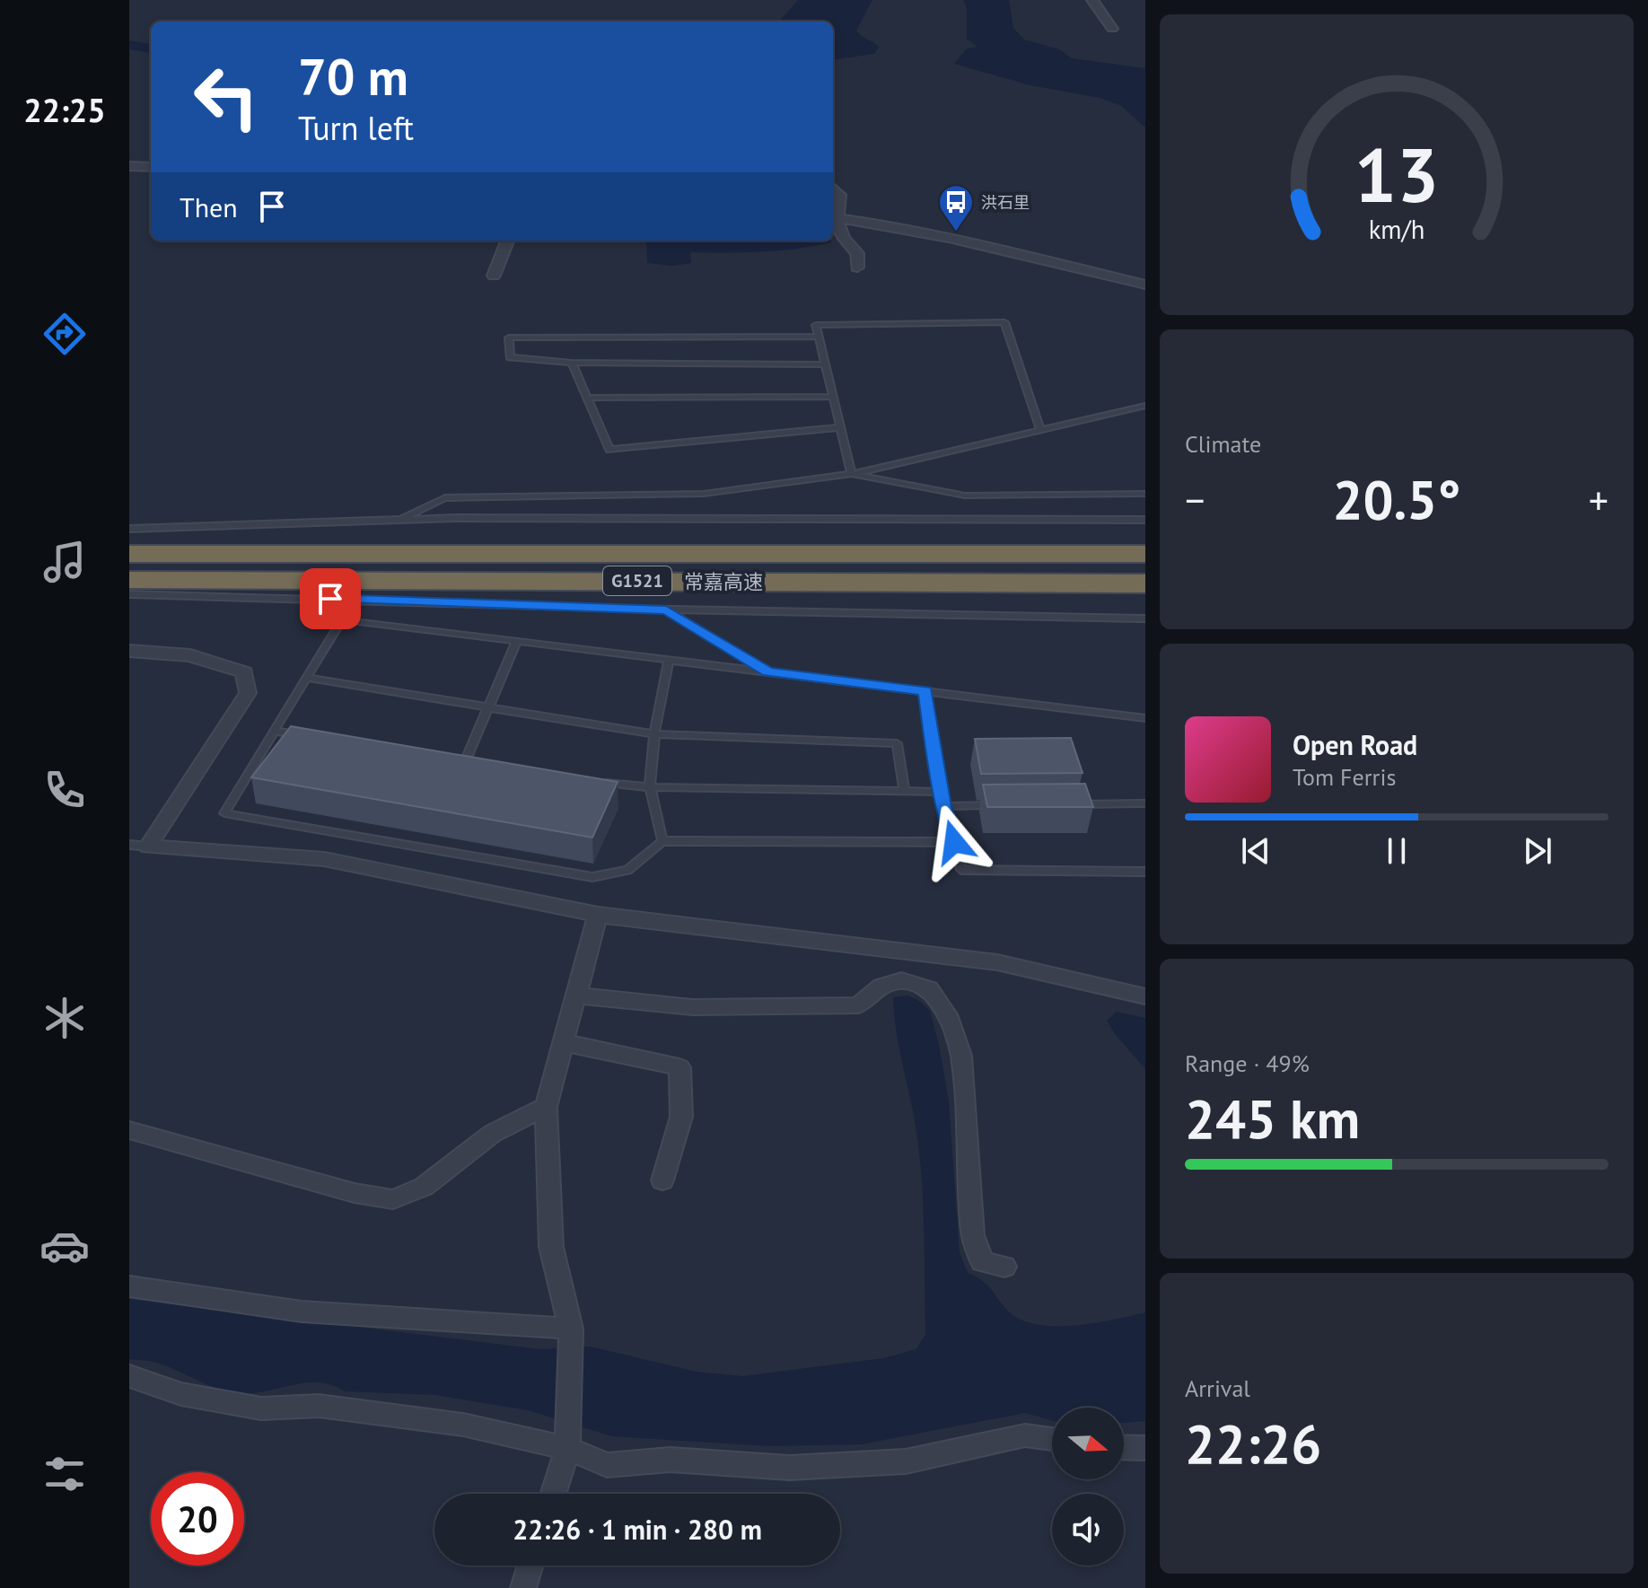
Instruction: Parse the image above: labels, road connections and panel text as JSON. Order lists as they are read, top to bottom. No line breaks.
{"streets":{"highway":["G1521","常嘉高速"]},"places":{"bus stop":["洪石里"]},"north":"right","page":{"tabs":"22:25","turn":["70 m","Turn left"],"then":"Then","tile":["Climate",["Range · 49%","245 km"],["Arrival","22:26"]],"heat":["−","20.5°","+"],"song":["Open Road","Tom Ferris"],"limit":"20","trip":"22:26 · 1 min · 280 m","gauge":["13","km/h"]}}
